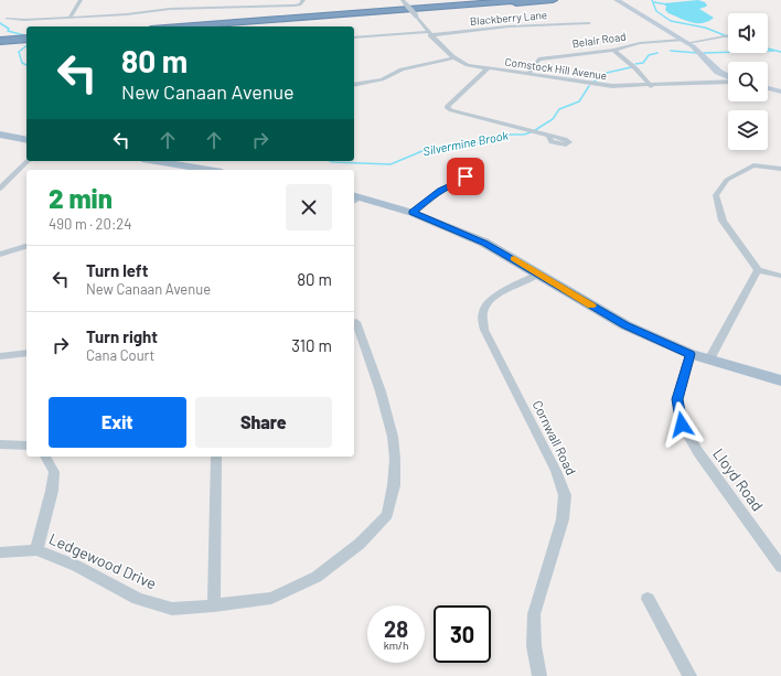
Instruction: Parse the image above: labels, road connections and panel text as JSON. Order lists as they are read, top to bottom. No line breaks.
{"streets":{"street":["Blackberry Lane","Belair Road","Comstock Hill Avenue","Cornwall Road","Lloyd Road","Ledgewood Drive"]},"crossings":[["Blackberry Lane","Comstock Hill Avenue"],["Belair Road","Comstock Hill Avenue"]],"water":["Silvermine Brook"],"page":{"turn":["80 m","New Canaan Avenue"],"heading":["2 min","490 m · 20:24"],"list":[{"name":"Turn left","note":"New Canaan Avenue","value":"80 m"},{"name":"Turn right","note":"Cana Court","value":"310 m"}],"buttons":["Exit","Share"],"speed":"28 km/h","limit":"30"}}
